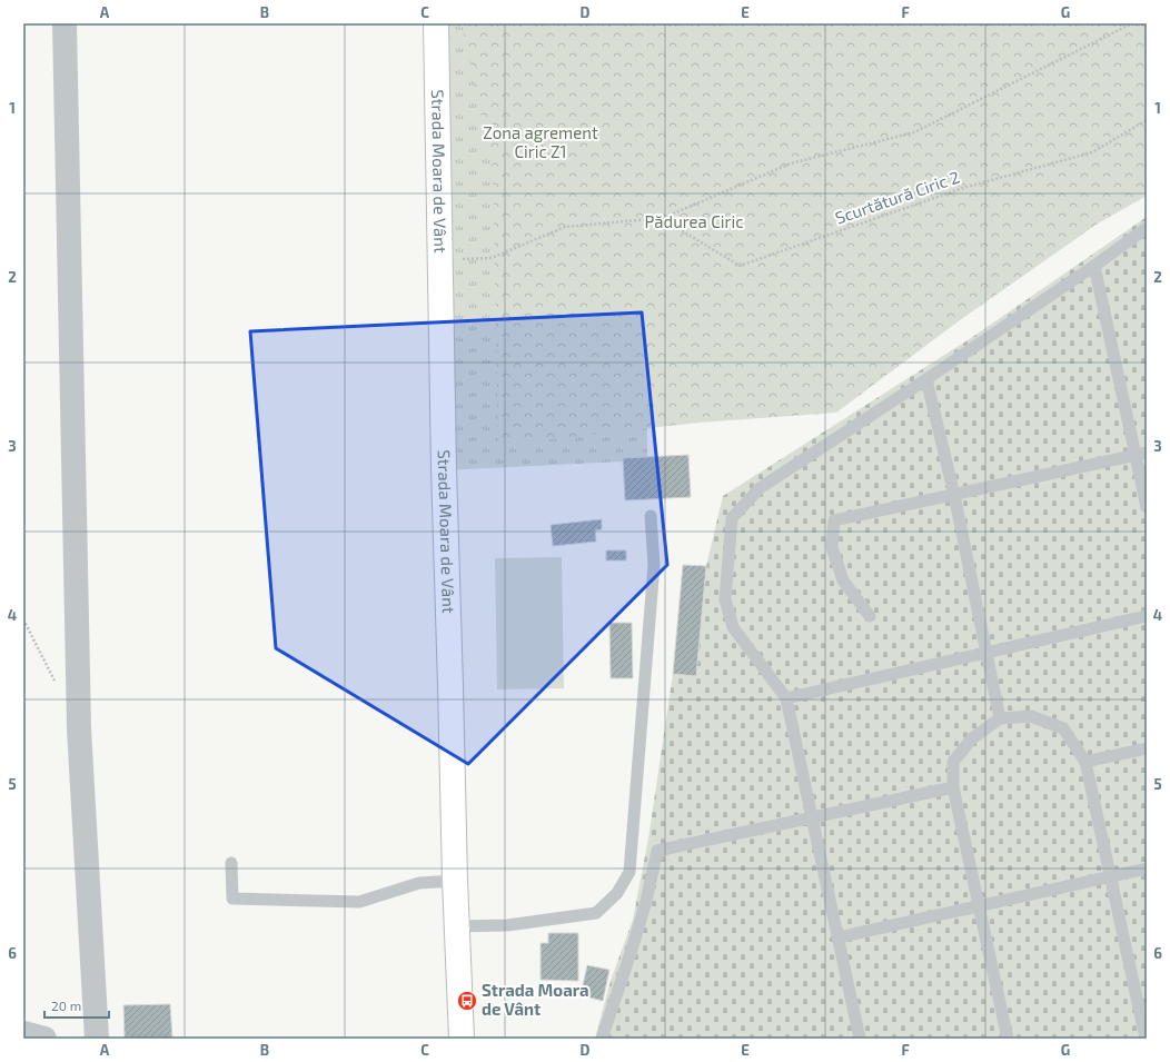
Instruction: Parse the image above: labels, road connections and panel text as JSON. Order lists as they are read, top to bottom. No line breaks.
{"streets":{"main road":["Strada Moara de Vânt"],"path":["Scurtătură Ciric 2"]},"parks":["Zona agrement Ciric Z1","Pădurea Ciric"],"places":{"bus stop":["Strada Moara de Vânt"]},"scale_bar":"20 m","grid":{"columns":["A","B","C","D","E","F","G"],"rows":["1","2","3","4","5","6"]}}
